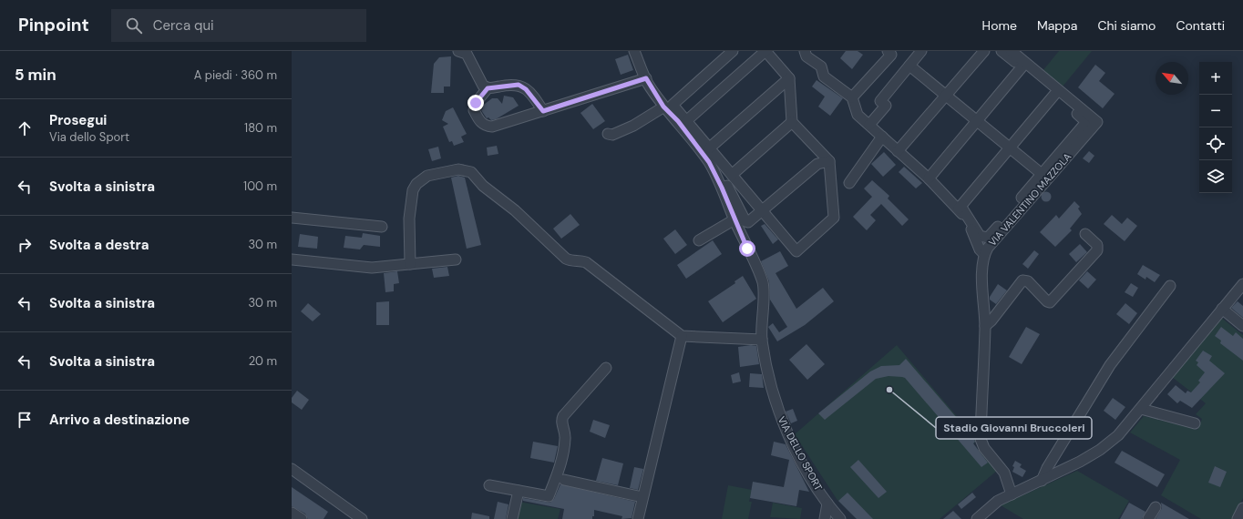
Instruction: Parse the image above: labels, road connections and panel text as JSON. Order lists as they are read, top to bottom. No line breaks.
{"streets":{"street":["VIA VALENTINO MAZZOLA","VIA DELLO SPORT"]},"places":["Stadio Giovanni Bruccoleri"],"north":"top left","page":{"header":"Pinpoint","search":"Cerca qui","nav":["Home","Mappa","Chi siamo","Contatti"],"heading":["5 min","A piedi · 360 m"],"map_buttons":["+","−"],"list":[["Prosegui","Via dello Sport","180 m"],["Svolta a sinistra","100 m"],["Svolta a destra","30 m"],["Svolta a sinistra","30 m"],["Svolta a sinistra","20 m"],"Arrivo a destinazione"]}}
